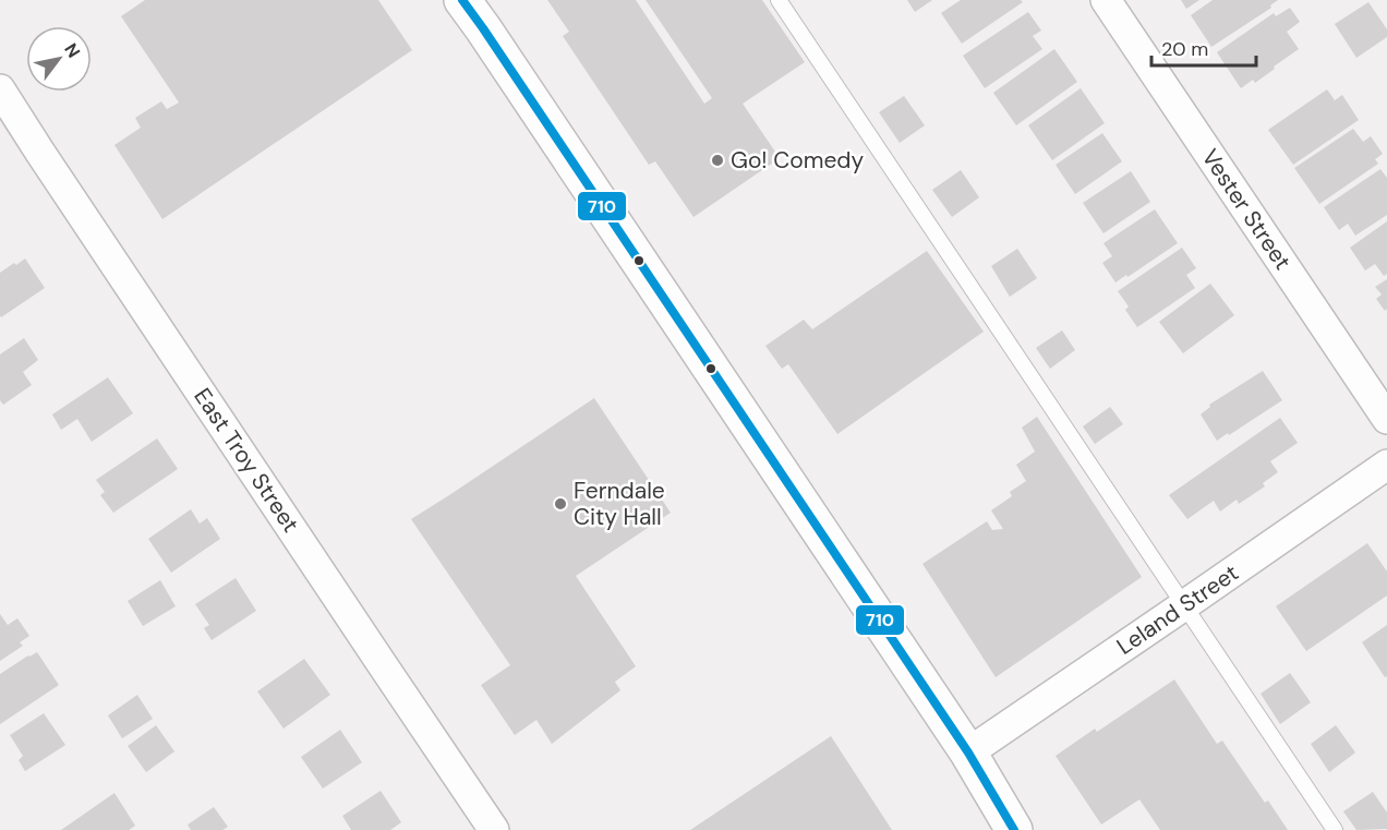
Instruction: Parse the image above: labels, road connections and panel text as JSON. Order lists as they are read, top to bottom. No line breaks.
{"streets":{"street":["Vester Street","East Troy Street","Leland Street"]},"places":["Go! Comedy","Ferndale City Hall"],"lines":["transit line 710"],"scale_bar":"20 m","north":"top right"}
